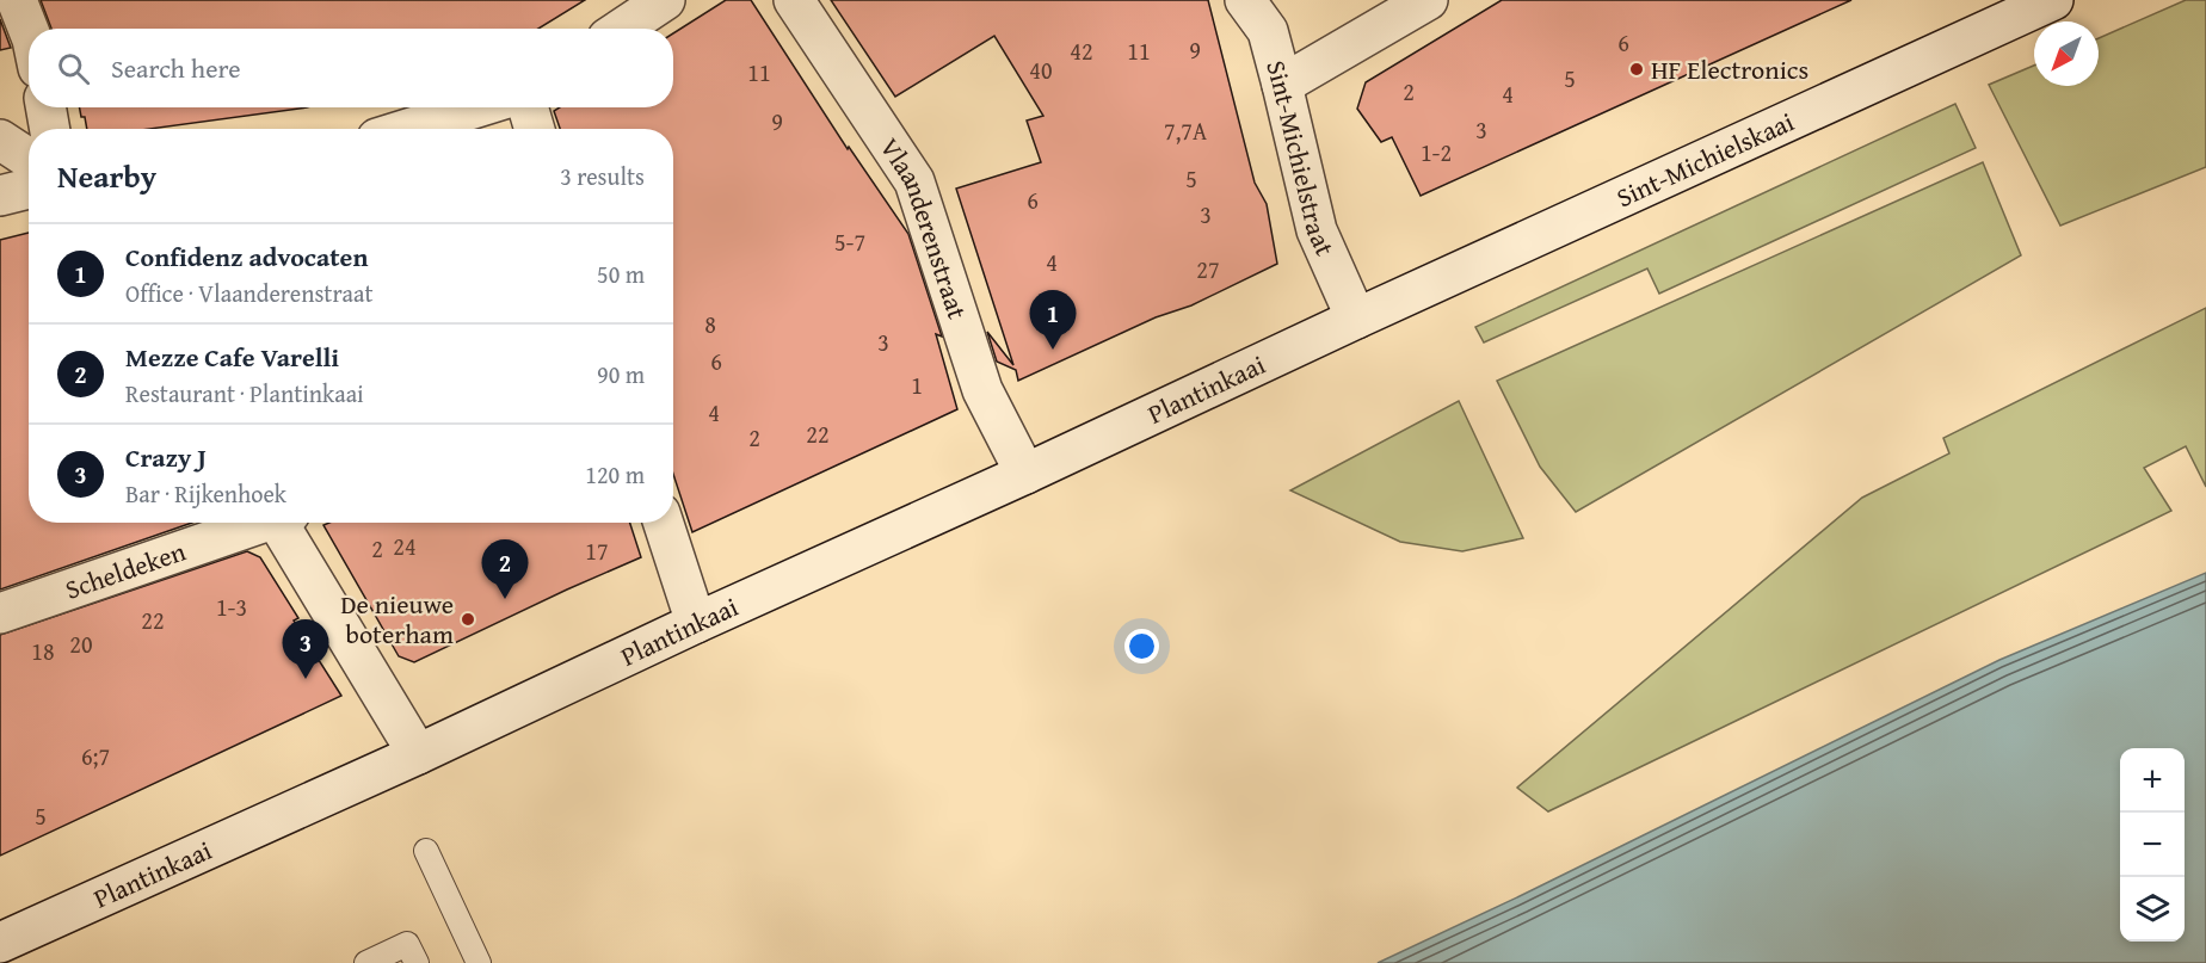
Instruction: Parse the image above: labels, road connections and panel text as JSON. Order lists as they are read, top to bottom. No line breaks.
{"streets":{"street":["Sint-Michielstraat","Sint-Michielskaai","Vlaanderenstraat","Plantinkaai","Scheldeken"]},"crossings":[["Sint-Michielstraat","Sint-Michielskaai"],["Sint-Michielstraat","Plantinkaai"],["Sint-Michielskaai","Plantinkaai"],["Vlaanderenstraat","Plantinkaai"]],"places":["HF Electronics","De nieuwe boterham"],"house_numbers":["6","9","42","11","40","11","5","2","4","9","3","7,7A","1-2","5","6","3","5-7","4","27","8","3","6","1","4","22","2","24","2","17","1-3","22","20","18","6;7","5"],"north":"bottom left","page":{"search":"Search here","heading":["Nearby","3 results"],"list":[{"mark":"1","name":"Confidenz advocaten","note":"Office · Vlaanderenstraat","value":"50 m"},{"mark":"2","name":"Mezze Cafe Varelli","note":"Restaurant · Plantinkaai","value":"90 m"},{"mark":"3","name":"Crazy J","note":"Bar · Rijkenhoek","value":"120 m"}],"pins":["1","2","3"],"map_buttons":["+","−"]}}
